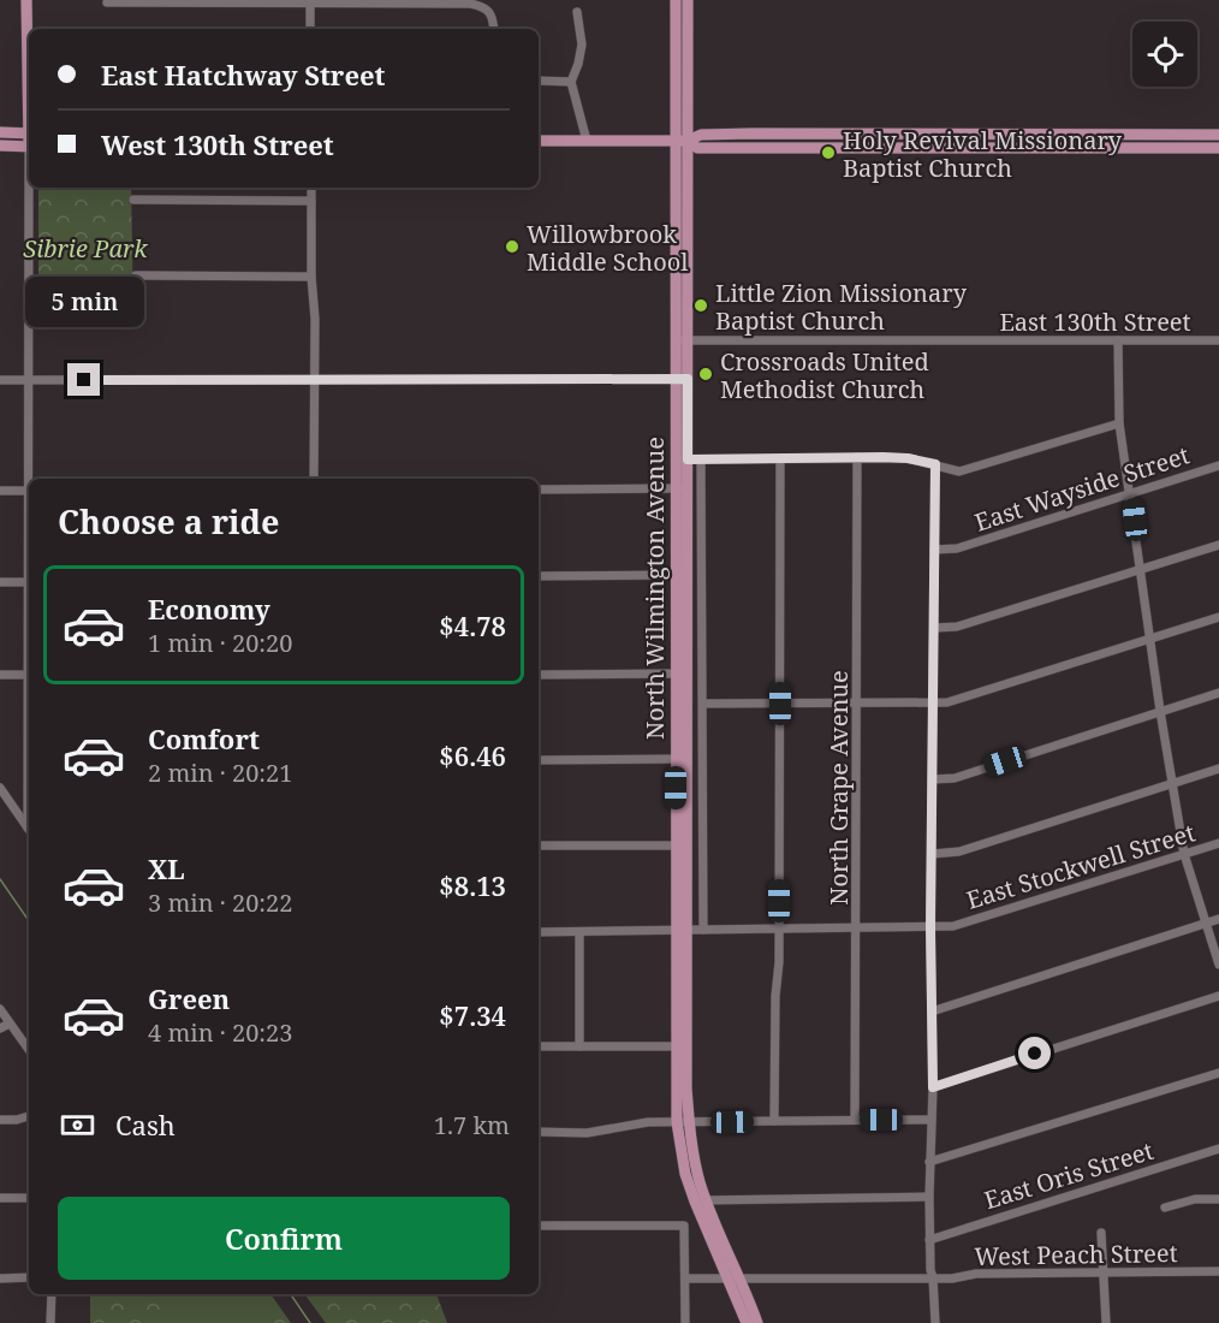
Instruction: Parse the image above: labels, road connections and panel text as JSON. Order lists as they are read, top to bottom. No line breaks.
{"streets":{"main road":["North Wilmington Avenue"],"street":["East 130th Street","East Wayside Street","North Grape Avenue","East Stockwell Street","East Oris Street","West Peach Street"]},"crossings":[["East 130th Street","North Wilmington Avenue"],["North Wilmington Avenue","East Stockwell Street"],["North Wilmington Avenue","West Peach Street"],["North Grape Avenue","East Stockwell Street"]],"parks":["Sibrie Park"],"places":["Holy Revival Missionary Baptist Church","Willowbrook Middle School","Little Zion Missionary Baptist Church","Crossroads United Methodist Church"],"page":{"banner":["East Hatchway Street","West 130th Street"],"bubble":"5 min","heading":"Choose a ride","list":[{"name":"Economy","note":"1 min · 20:20","value":"$4.78"},{"name":"Comfort","note":"2 min · 20:21","value":"$6.46"},{"name":"XL","note":"3 min · 20:22","value":"$8.13"},{"name":"Green","note":"4 min · 20:23","value":"$7.34"}],"pay":["Cash","1.7 km"],"buttons":"Confirm"}}
